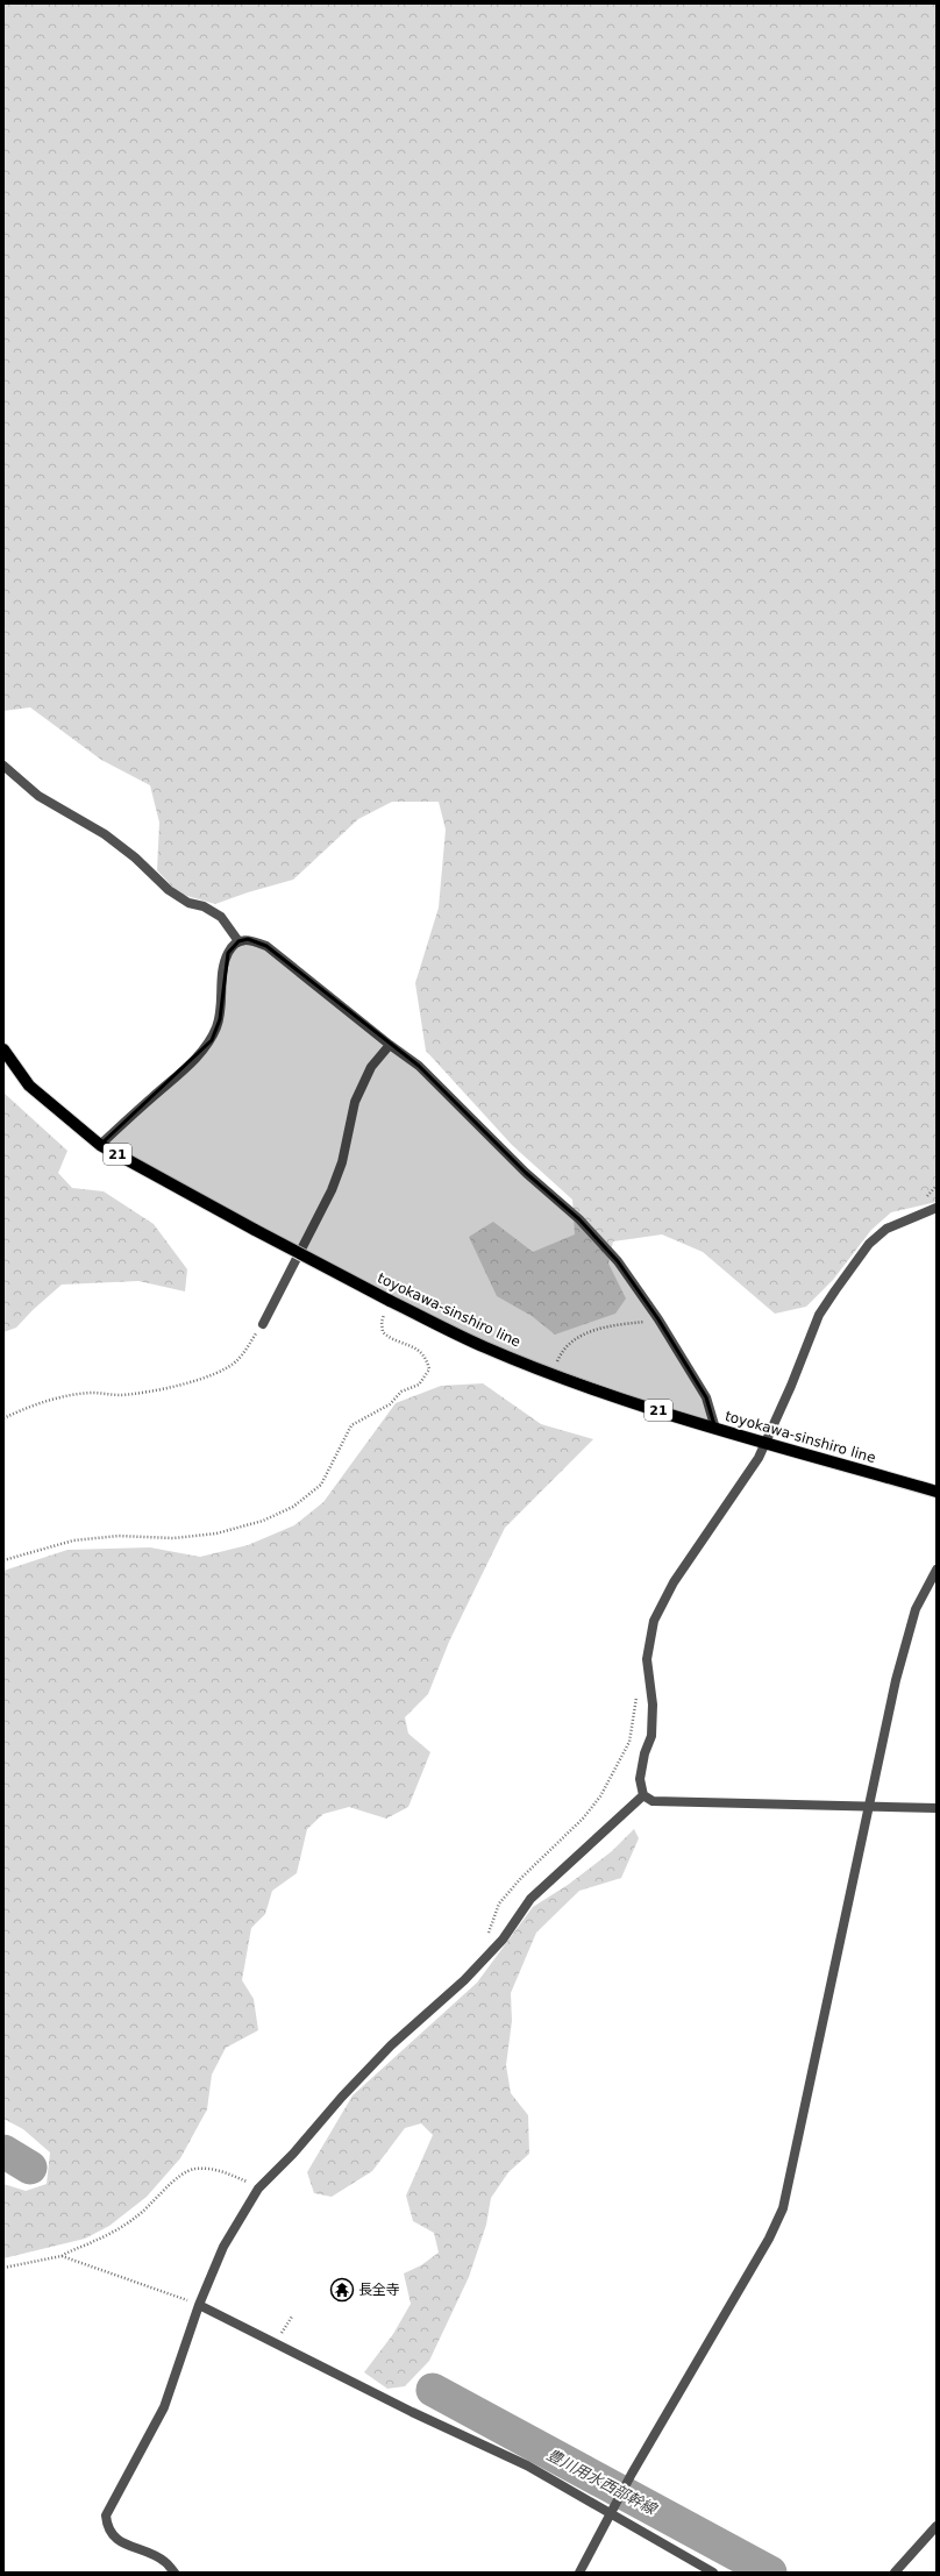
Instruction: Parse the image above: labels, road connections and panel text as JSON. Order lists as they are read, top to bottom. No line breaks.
{"streets":{"main road":["21","toyokawa-sinshiro line"]},"water":["豊川用水西部幹線"],"places":{"temple":["長全寺"]}}
